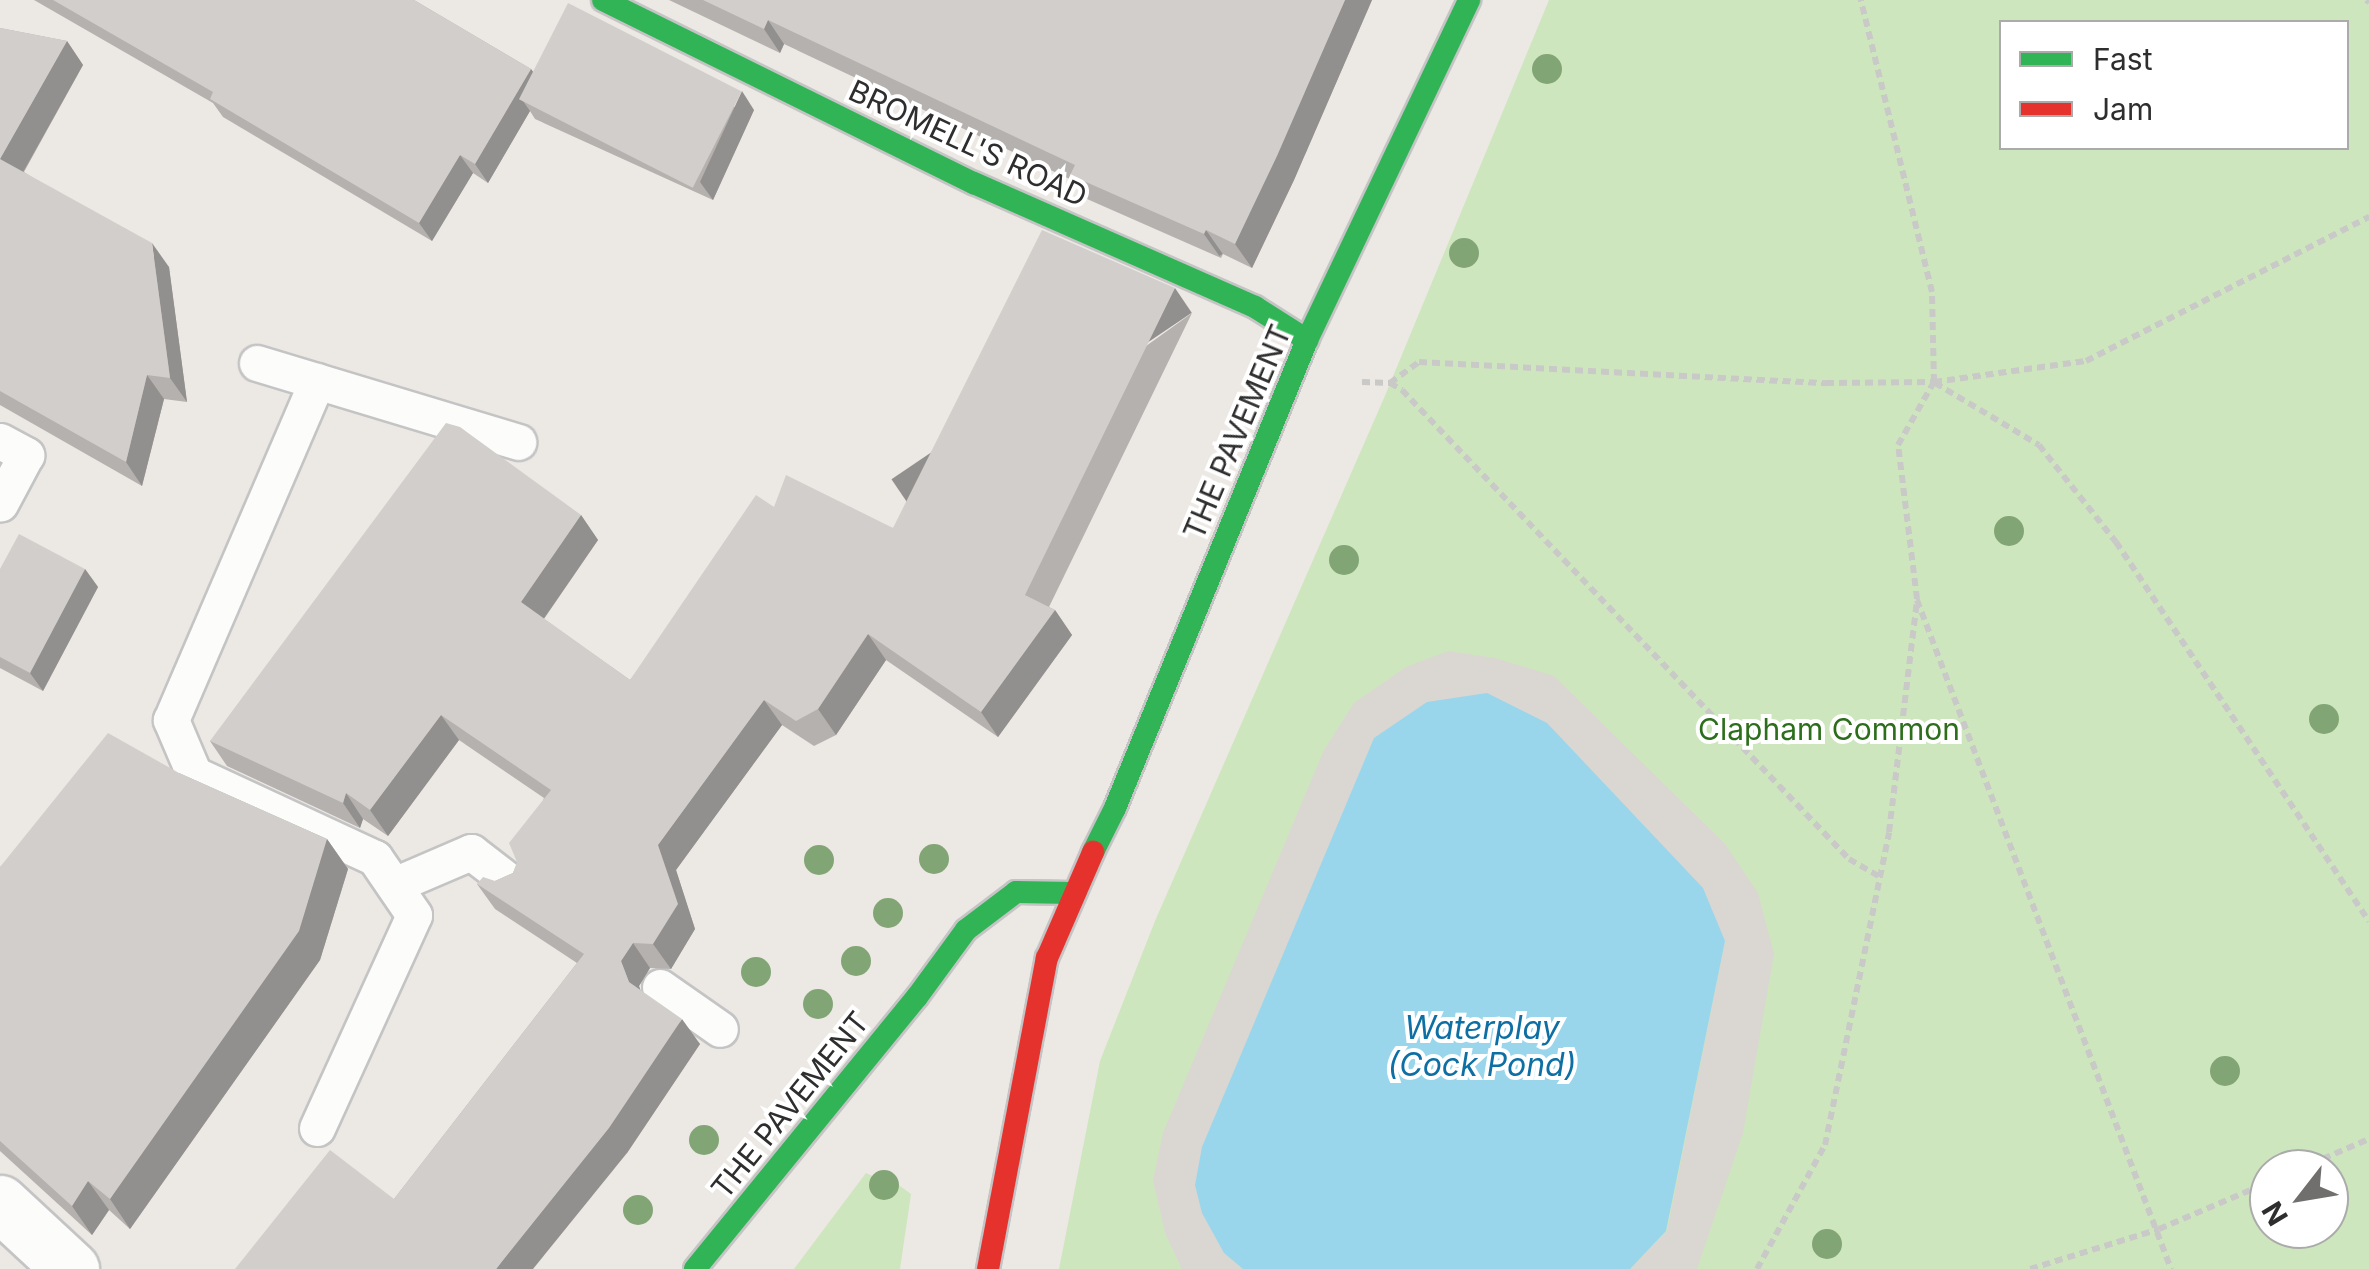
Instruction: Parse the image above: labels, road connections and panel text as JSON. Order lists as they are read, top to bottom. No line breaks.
{"streets":{"main road":["BROMELL'S ROAD","THE PAVEMENT"]},"crossings":[["BROMELL'S ROAD","THE PAVEMENT"]],"water":["Waterplay (Cock Pond)"],"parks":["Clapham Common"],"legend":["Fast","Jam"],"north":"bottom left"}
